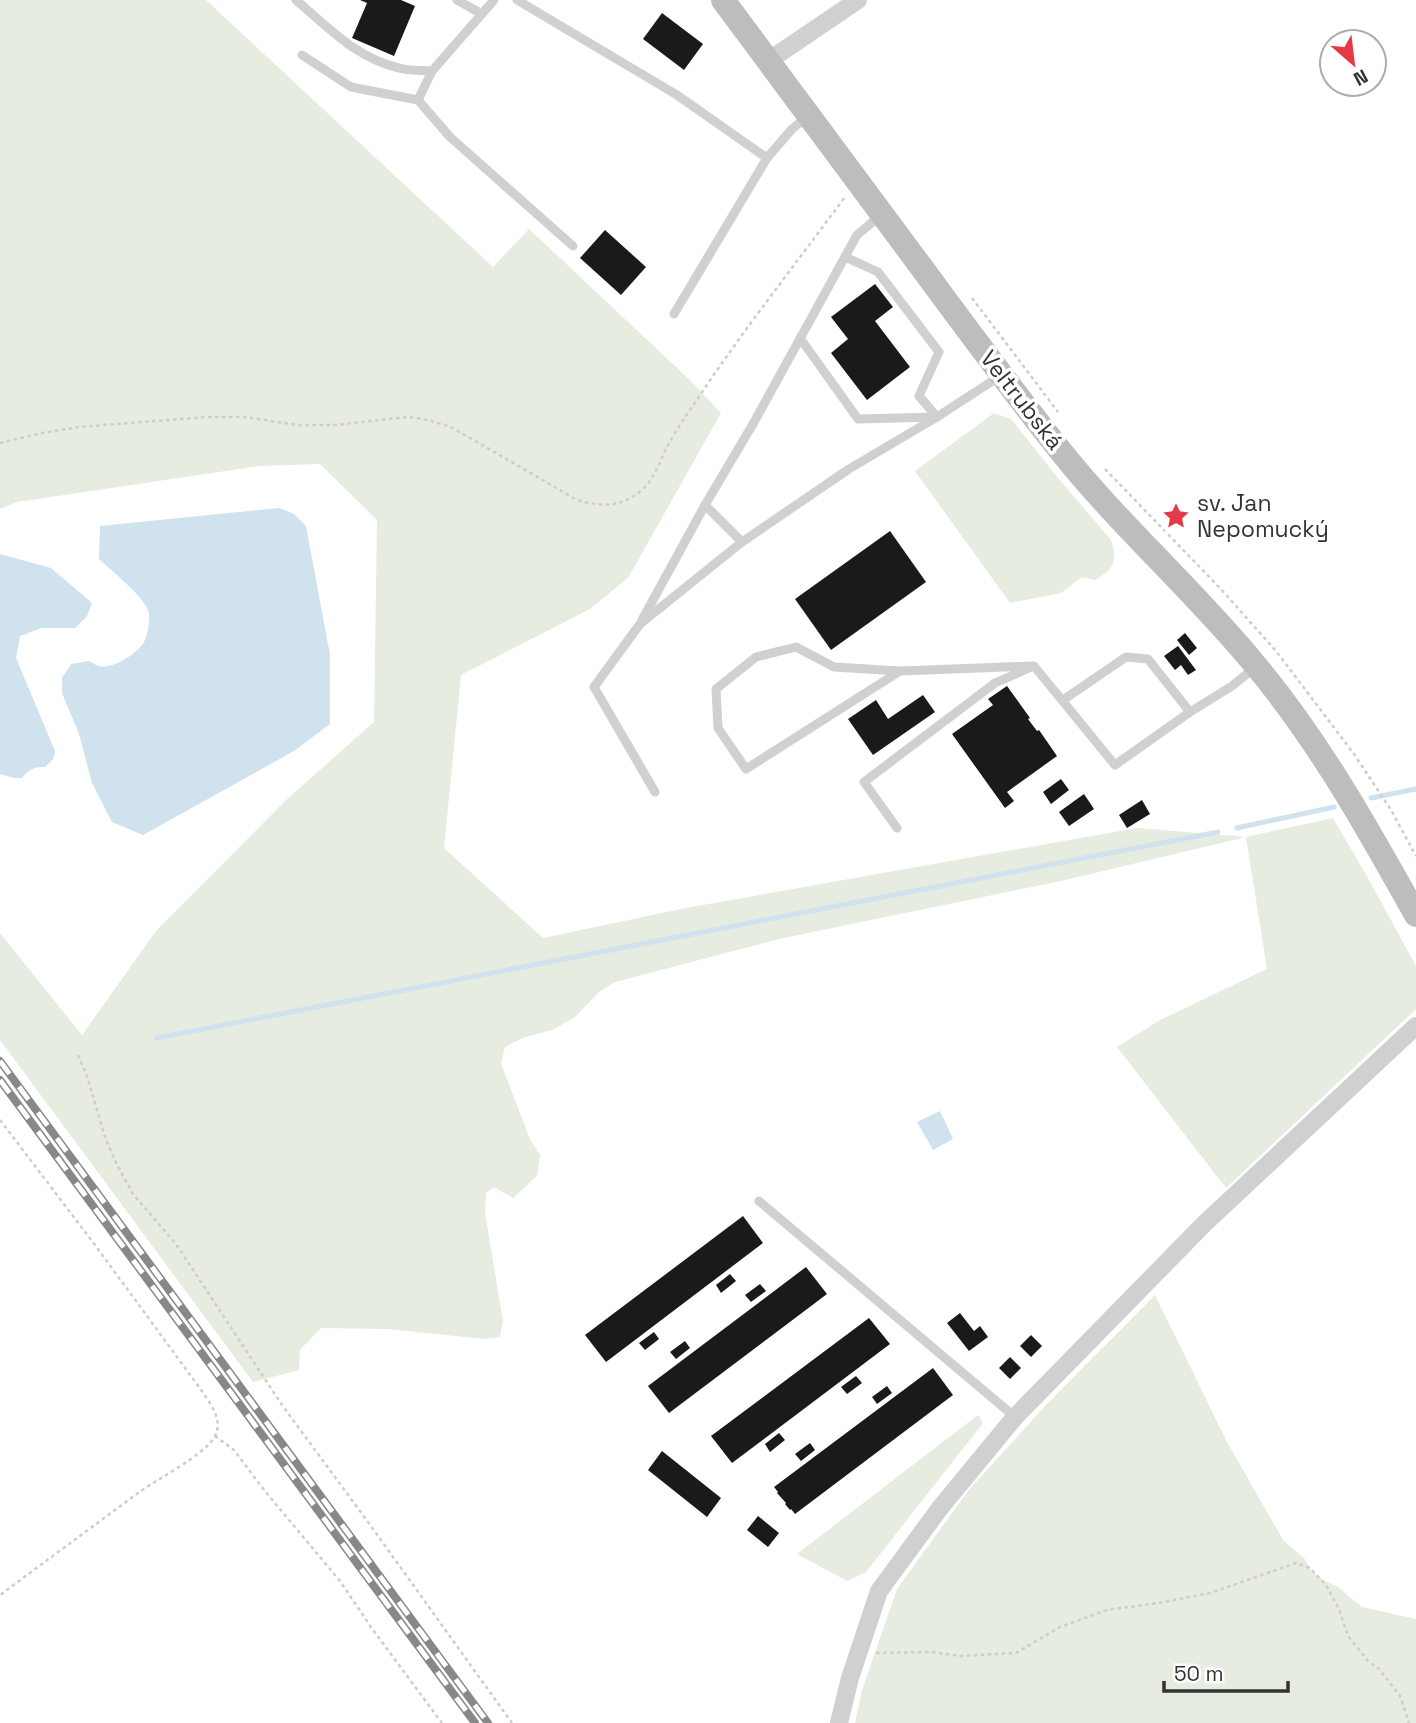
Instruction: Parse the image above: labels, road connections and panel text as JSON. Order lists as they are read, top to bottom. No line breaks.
{"streets":{"street":["Veltrubská"]},"places":{"place":["sv. Jan Nepomucký"]},"scale_bar":"50 m","north":"bottom right"}
